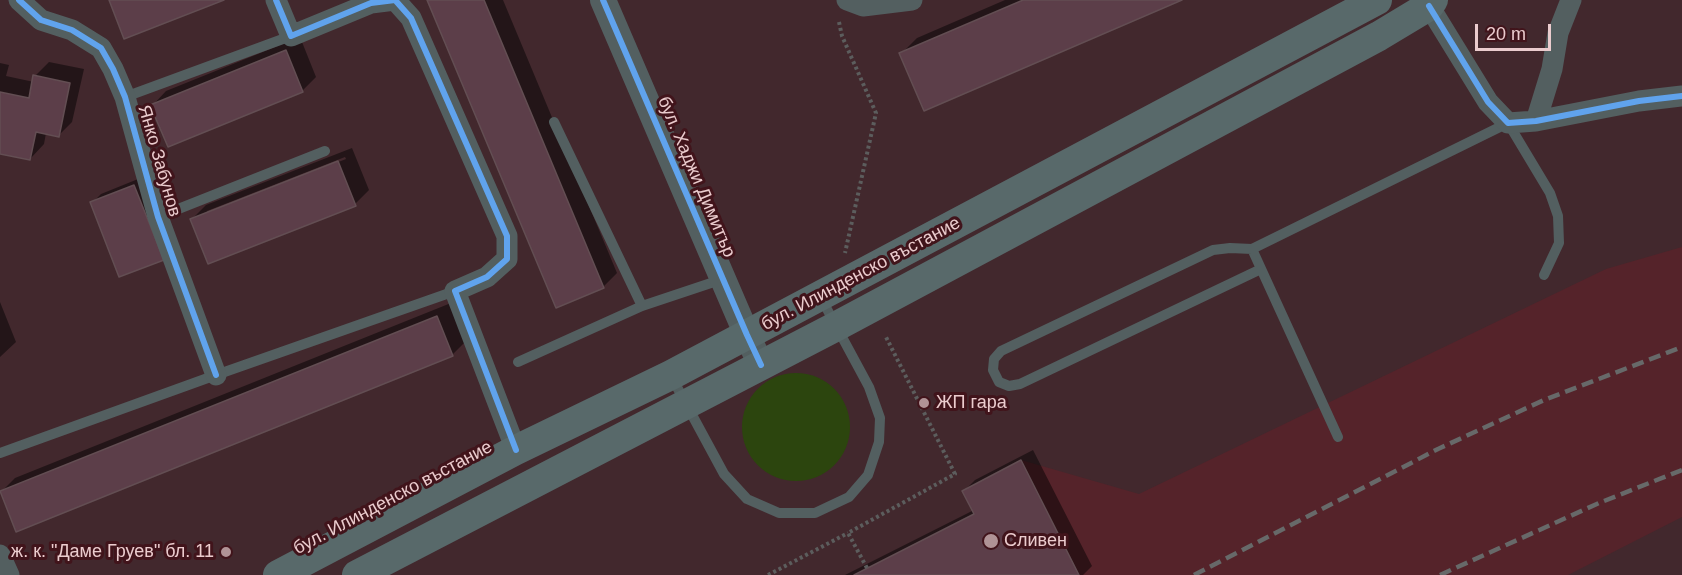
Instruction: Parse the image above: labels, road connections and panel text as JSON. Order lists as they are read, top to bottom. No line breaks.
{"streets":{"main road":["бул. Илинденско въстание"],"street":["Янко Забунов","бул. Хаджи Димитър"]},"crossings":[["бул. Хаджи Димитър","бул. Илинденско въстание"]],"places":["ЖП гара","Сливен","ж. к. \"Даме Груев\" бл. 11"],"scale_bar":"20 m"}
